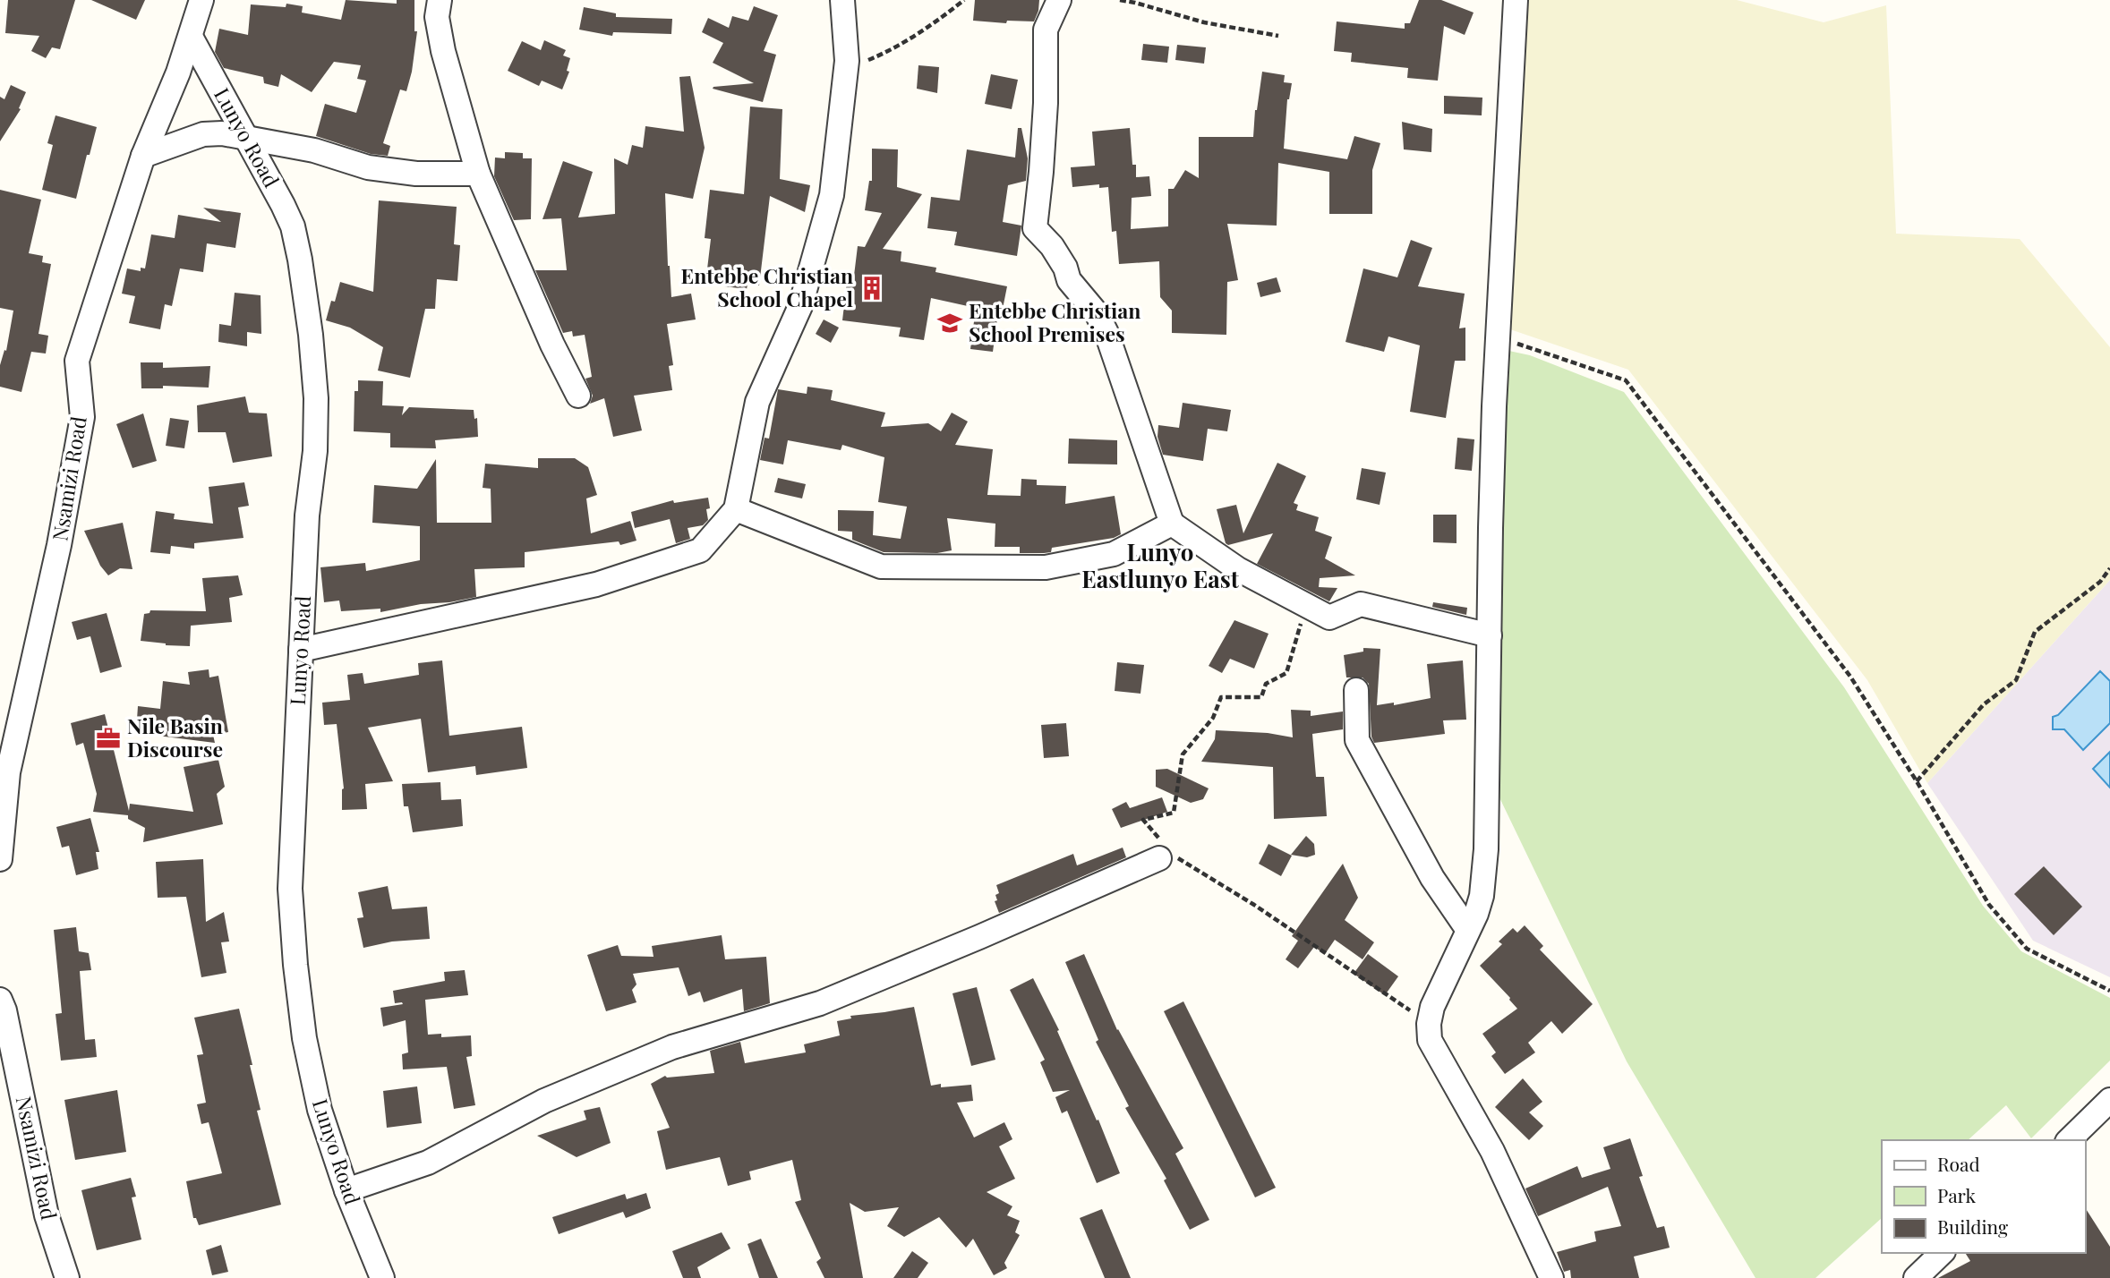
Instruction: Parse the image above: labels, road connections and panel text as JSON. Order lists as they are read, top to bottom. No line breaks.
{"streets":{"street":["Lunyo Road","Nsamizi Road"]},"crossings":[["Lunyo Road","Nsamizi Road"]],"districts":["Lunyo Eastlunyo East"],"places":{"building":["Entebbe Christian School Chapel"],"school or university":["Entebbe Christian School Premises"],"office":["Nile Basin Discourse"]},"legend":["Road","Park","Building"]}
